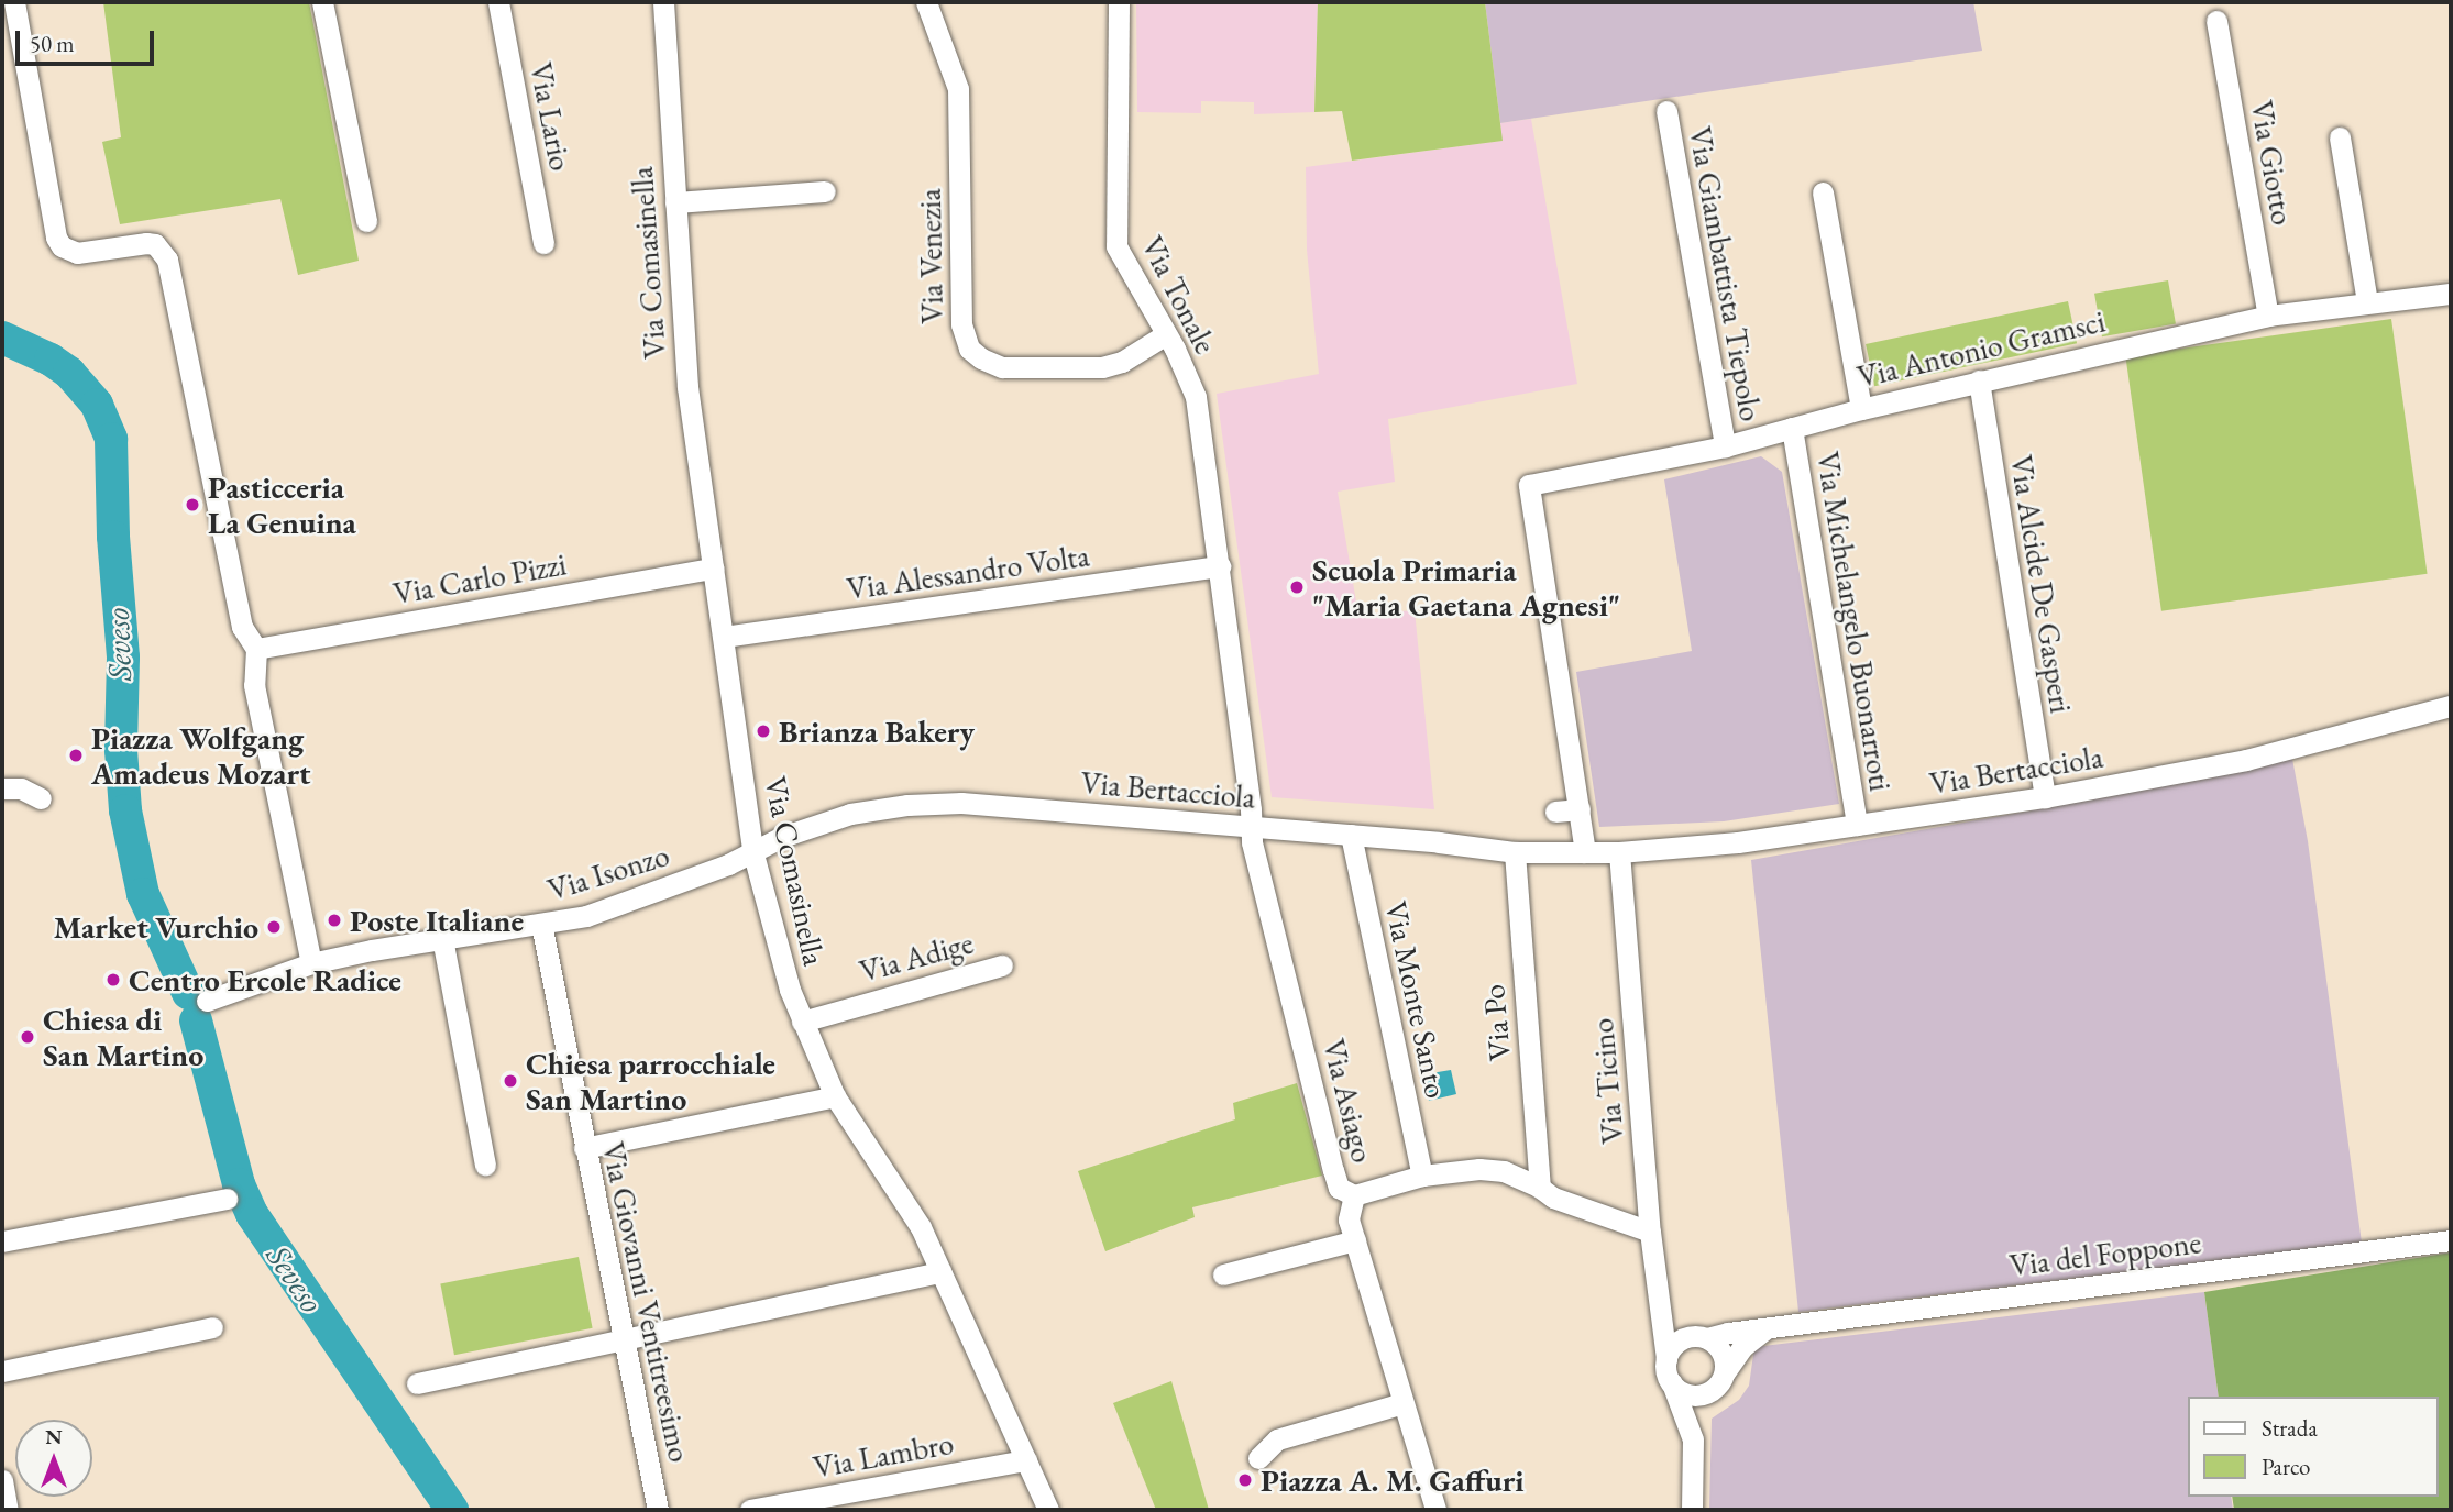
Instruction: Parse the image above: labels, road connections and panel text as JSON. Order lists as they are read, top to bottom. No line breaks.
{"streets":{"street":["Via Lario","Via Giotto","Via Venezia","Via Comasinella","Via Giambattista Tiepolo","Via Tonale","Via Antonio Gramsci","Via Alessandro Volta","Via Carlo Pizzi","Via Alcide De Gasperi","Via Michelangelo Buonarroti","Via Bertacciola","Via Isonzo","Via Adige","Via Monte Santo","Via Po","Via Ticino","Via Asiago","Via del Foppone","Via Giovanni Ventitreesimo","Via Lambro"]},"crossings":[["Via Giotto","Via Antonio Gramsci"],["Via Venezia","Via Tonale"],["Via Comasinella","Via Alessandro Volta"],["Via Comasinella","Via Carlo Pizzi"],["Via Comasinella","Via Bertacciola"],["Via Comasinella","Via Isonzo"],["Via Comasinella","Via Adige"],["Via Comasinella","Via Lambro"],["Via Giambattista Tiepolo","Via Antonio Gramsci"],["Via Tonale","Via Alessandro Volta"],["Via Tonale","Via Bertacciola"],["Via Tonale","Via Asiago"],["Via Antonio Gramsci","Via Alcide De Gasperi"],["Via Antonio Gramsci","Via Michelangelo Buonarroti"],["Via Alcide De Gasperi","Via Bertacciola"],["Via Michelangelo Buonarroti","Via Bertacciola"],["Via Bertacciola","Via Isonzo"],["Via Bertacciola","Via Monte Santo"],["Via Bertacciola","Via Po"],["Via Bertacciola","Via Ticino"],["Via Bertacciola","Via Asiago"],["Via Isonzo","Via Giovanni Ventitreesimo"],["Via Ticino","Via del Foppone"]],"water":["Seveso"],"places":["Pasticceria La Genuina","Scuola Primaria \"Maria Gaetana Agnesi\"","Brianza Bakery","Piazza Wolfgang Amadeus Mozart","Poste Italiane","Market Vurchio","Centro Ercole Radice","Chiesa di San Martino","Chiesa parrocchiale San Martino","Piazza A. M. Gaffuri"],"legend":["Strada","Parco"],"scale_bar":"50 m","north":"top"}
